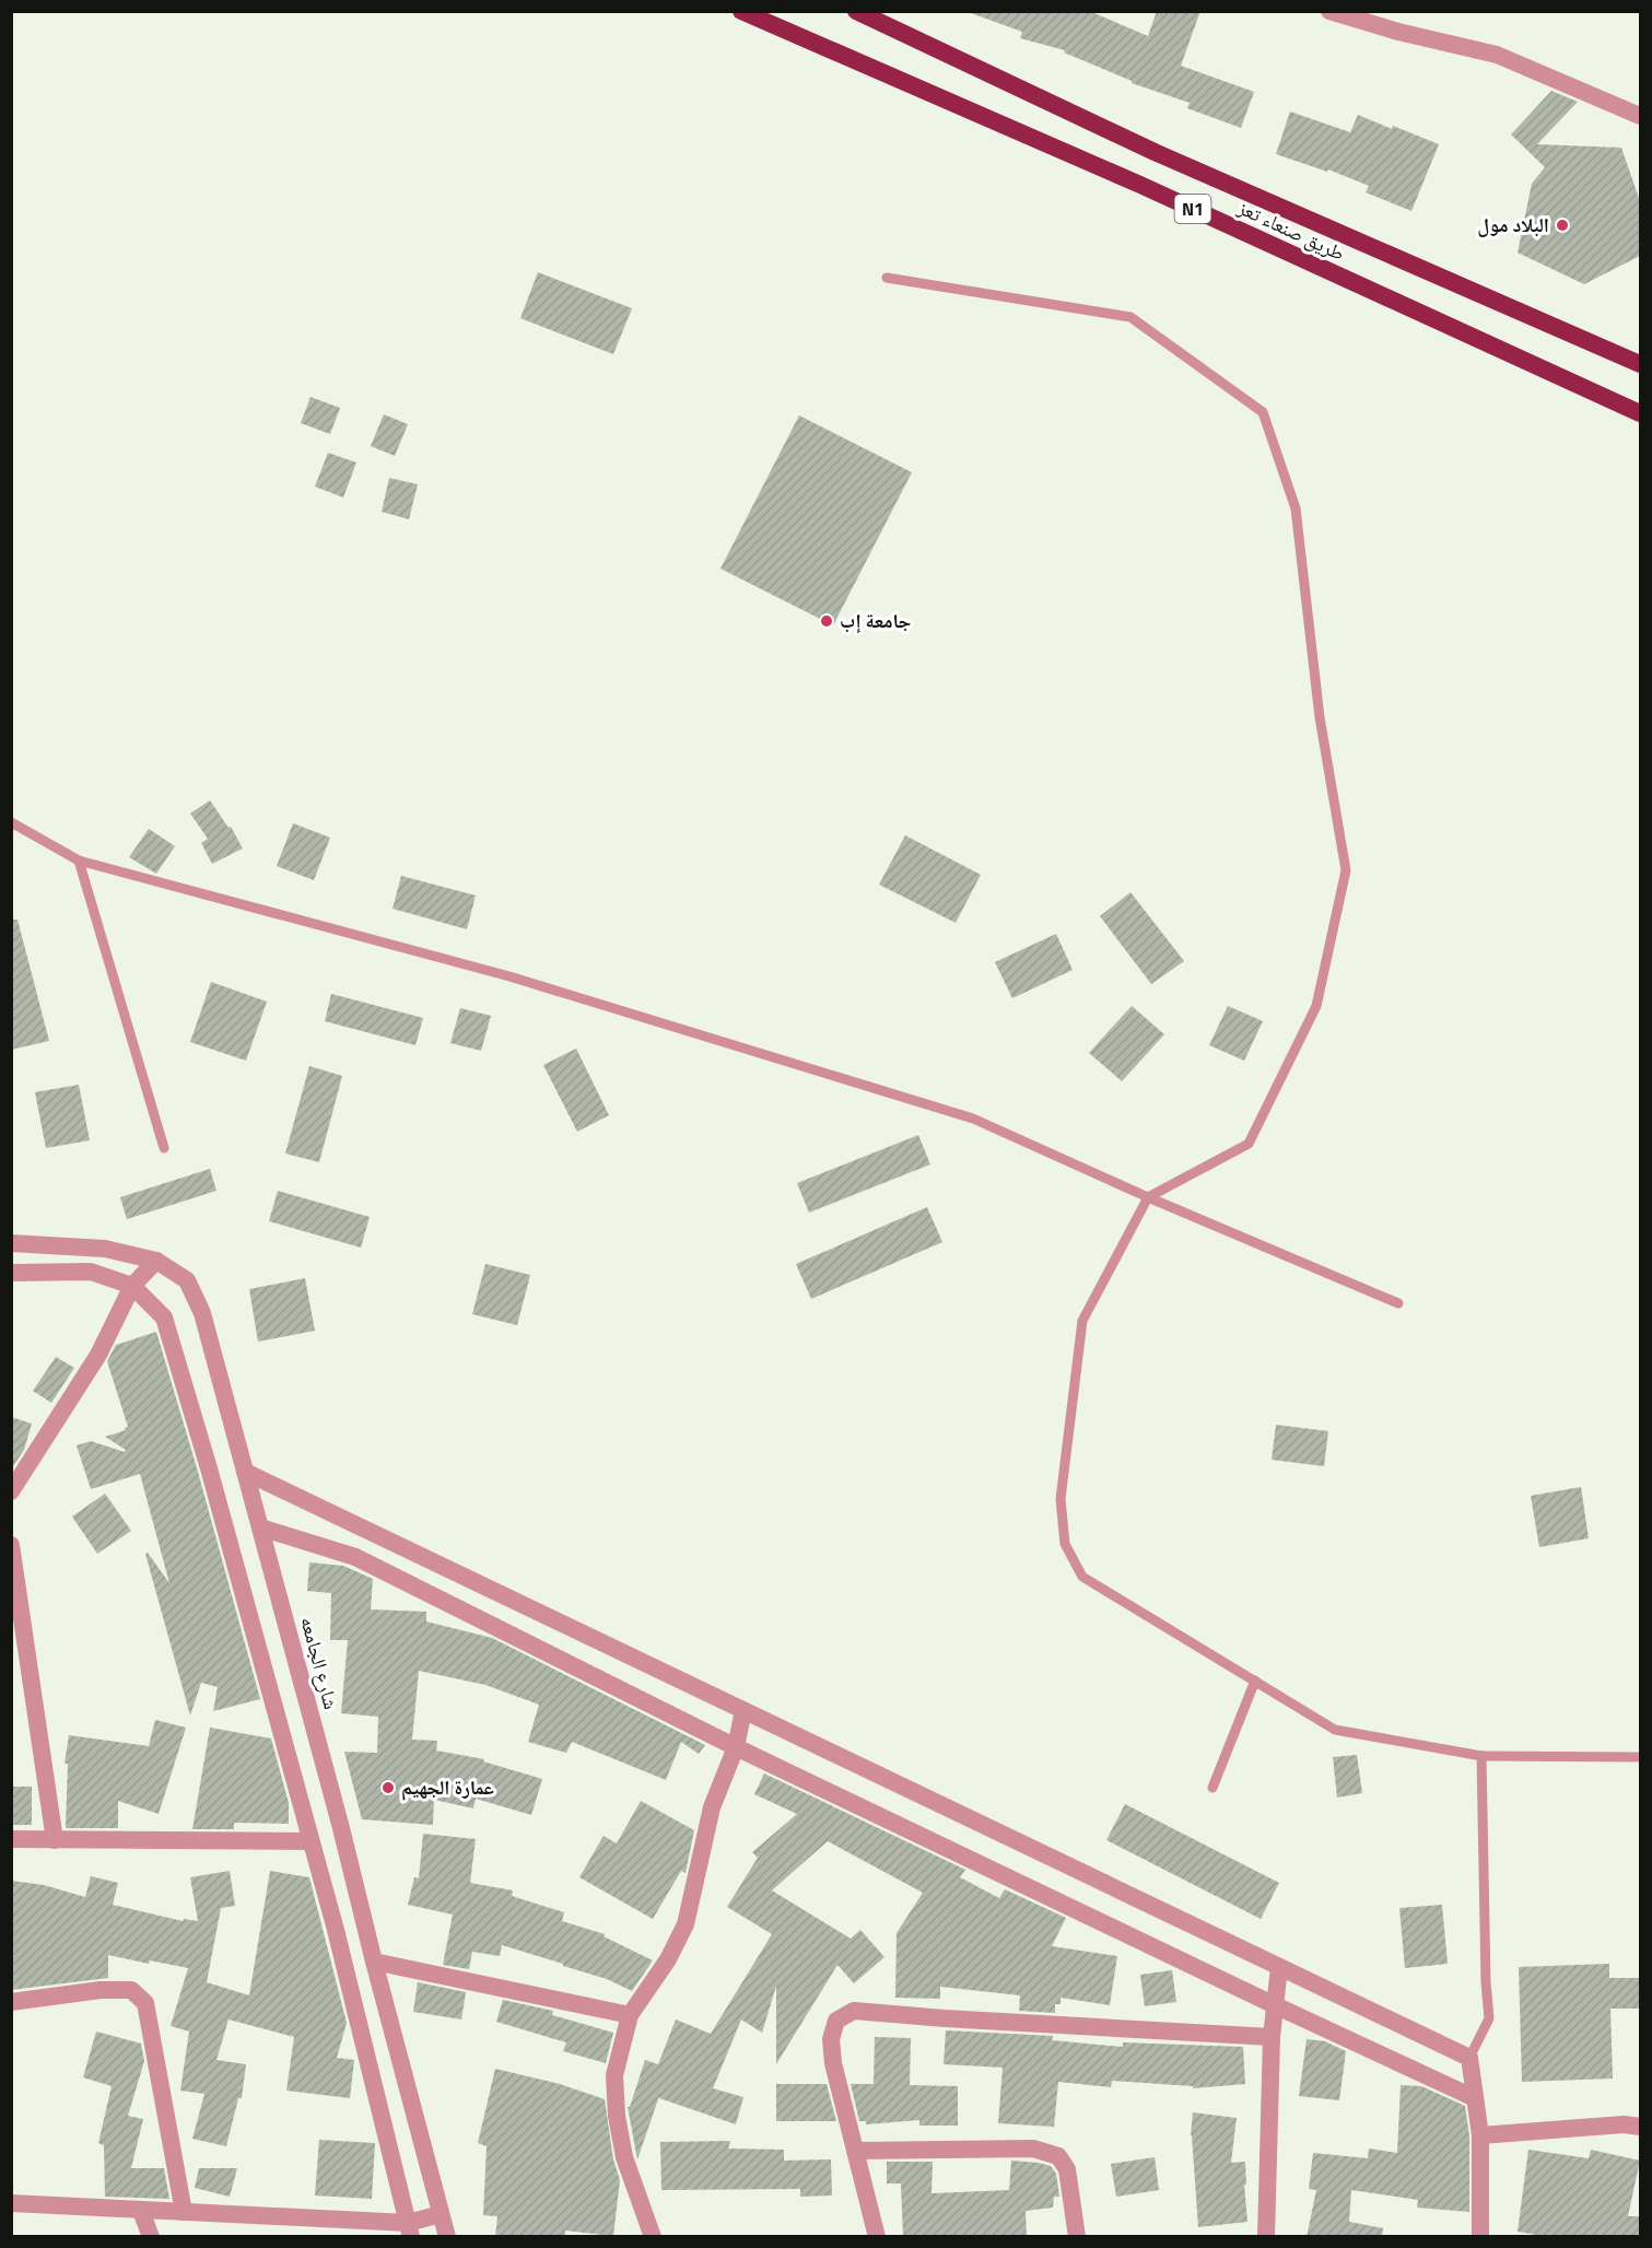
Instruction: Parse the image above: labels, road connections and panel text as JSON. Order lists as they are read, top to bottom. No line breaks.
{"streets":{"highway":["N1","طريق صنعاء تعز"],"street":["شارع الجامعه"]},"places":["البلاد مول","جامعة إب","عمارة الجهيم"]}
